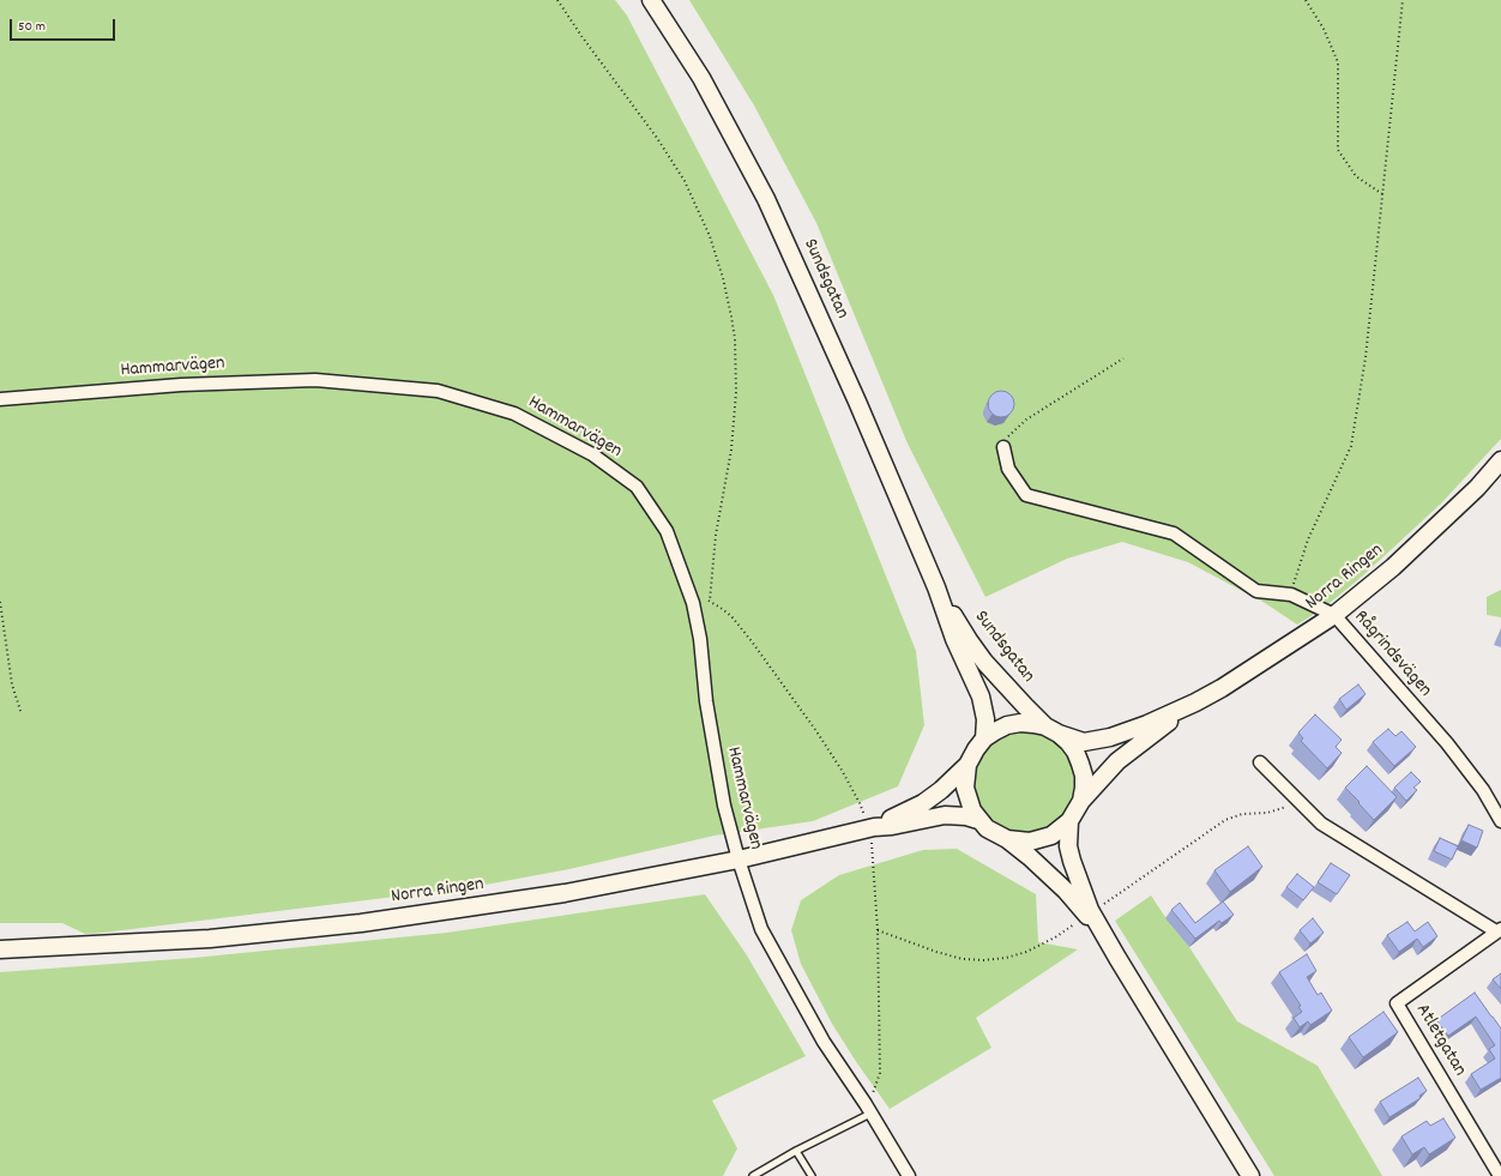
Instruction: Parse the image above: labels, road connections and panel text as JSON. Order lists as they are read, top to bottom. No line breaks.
{"streets":{"main road":["Sundsgatan","Norra Ringen"],"street":["Hammarvägen","Rågrindsvägen","Atletgatan"]},"crossings":[["Sundsgatan","Norra Ringen"],["Hammarvägen","Norra Ringen"],["Norra Ringen","Rågrindsvägen"]],"scale_bar":"50 m"}
